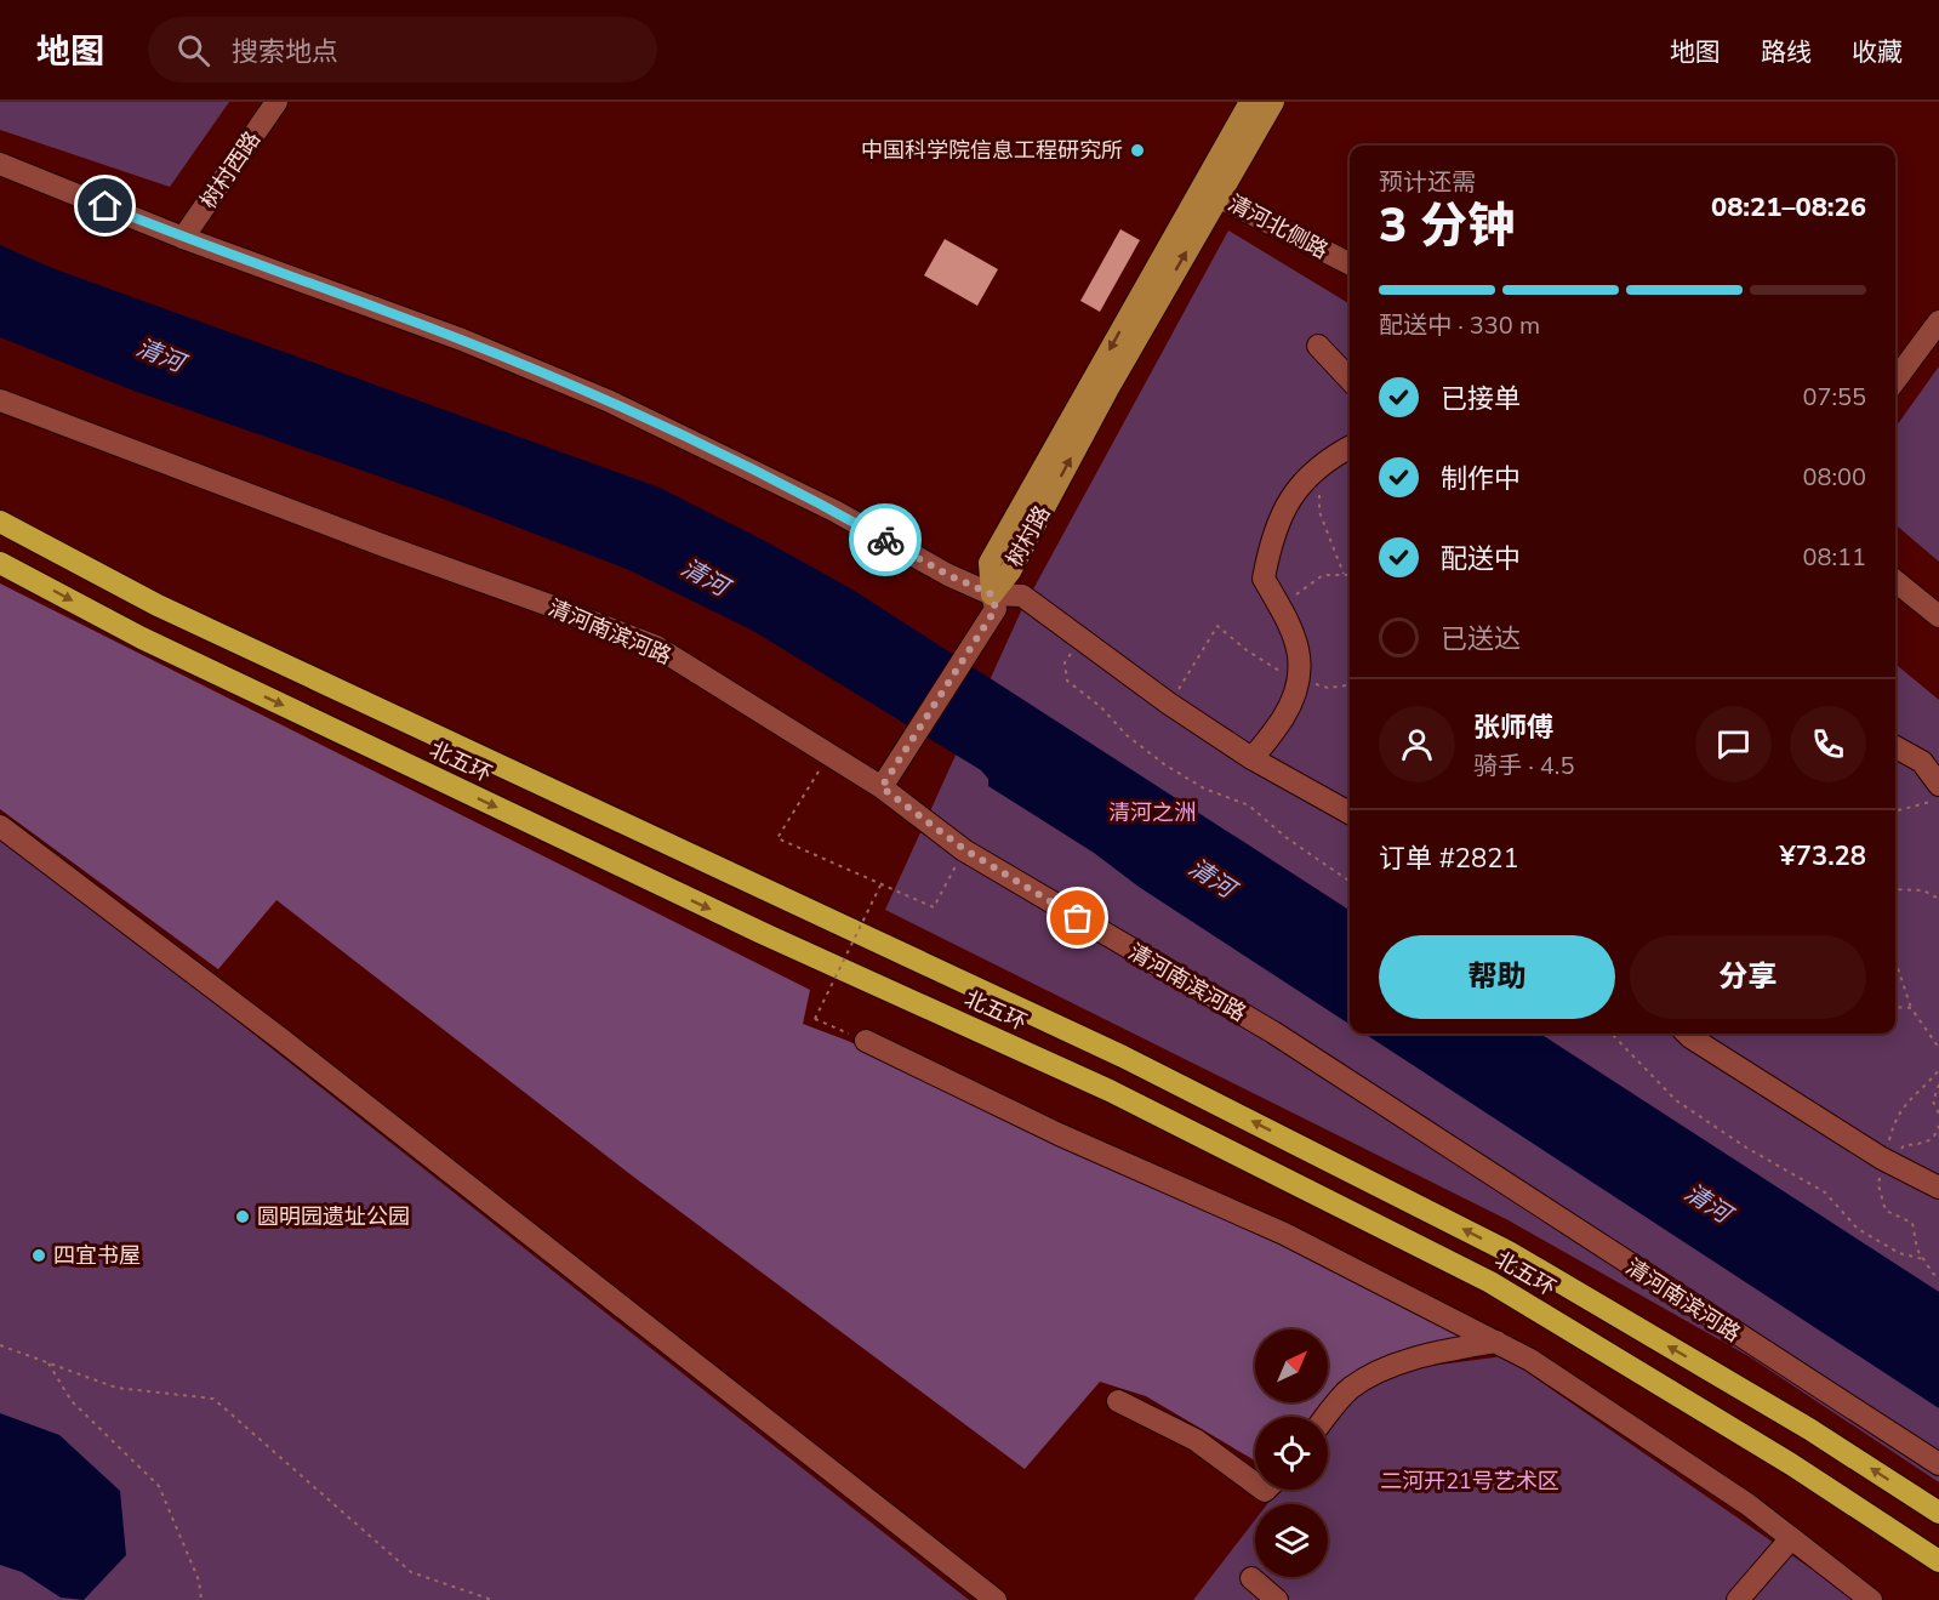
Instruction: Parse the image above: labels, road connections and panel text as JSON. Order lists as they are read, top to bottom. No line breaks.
{"streets":{"highway":["北五环"],"main road":["树村路"],"street":["树村西路","清河北侧路","清河南滨河路"]},"crossings":[["清河北侧路","树村路"]],"water":["清河"],"parks":["清河之洲","二河开21号艺术区"],"places":["中国科学院信息工程研究所","圆明园遗址公园","四宜书屋"],"north":"top right","page":{"header":"地图","search":"搜索地点","nav":["地图","路线","收藏"],"heading":["3 分钟","预计还需","08:21–08:26"],"panel":["张师傅","骑手 · 4.5","订单 #2821","¥73.28"],"bar":"配送中 · 330 m","list":[["已接单","07:55"],["制作中","08:00"],["配送中","08:11"],"已送达"],"buttons":["帮助","分享"]}}
